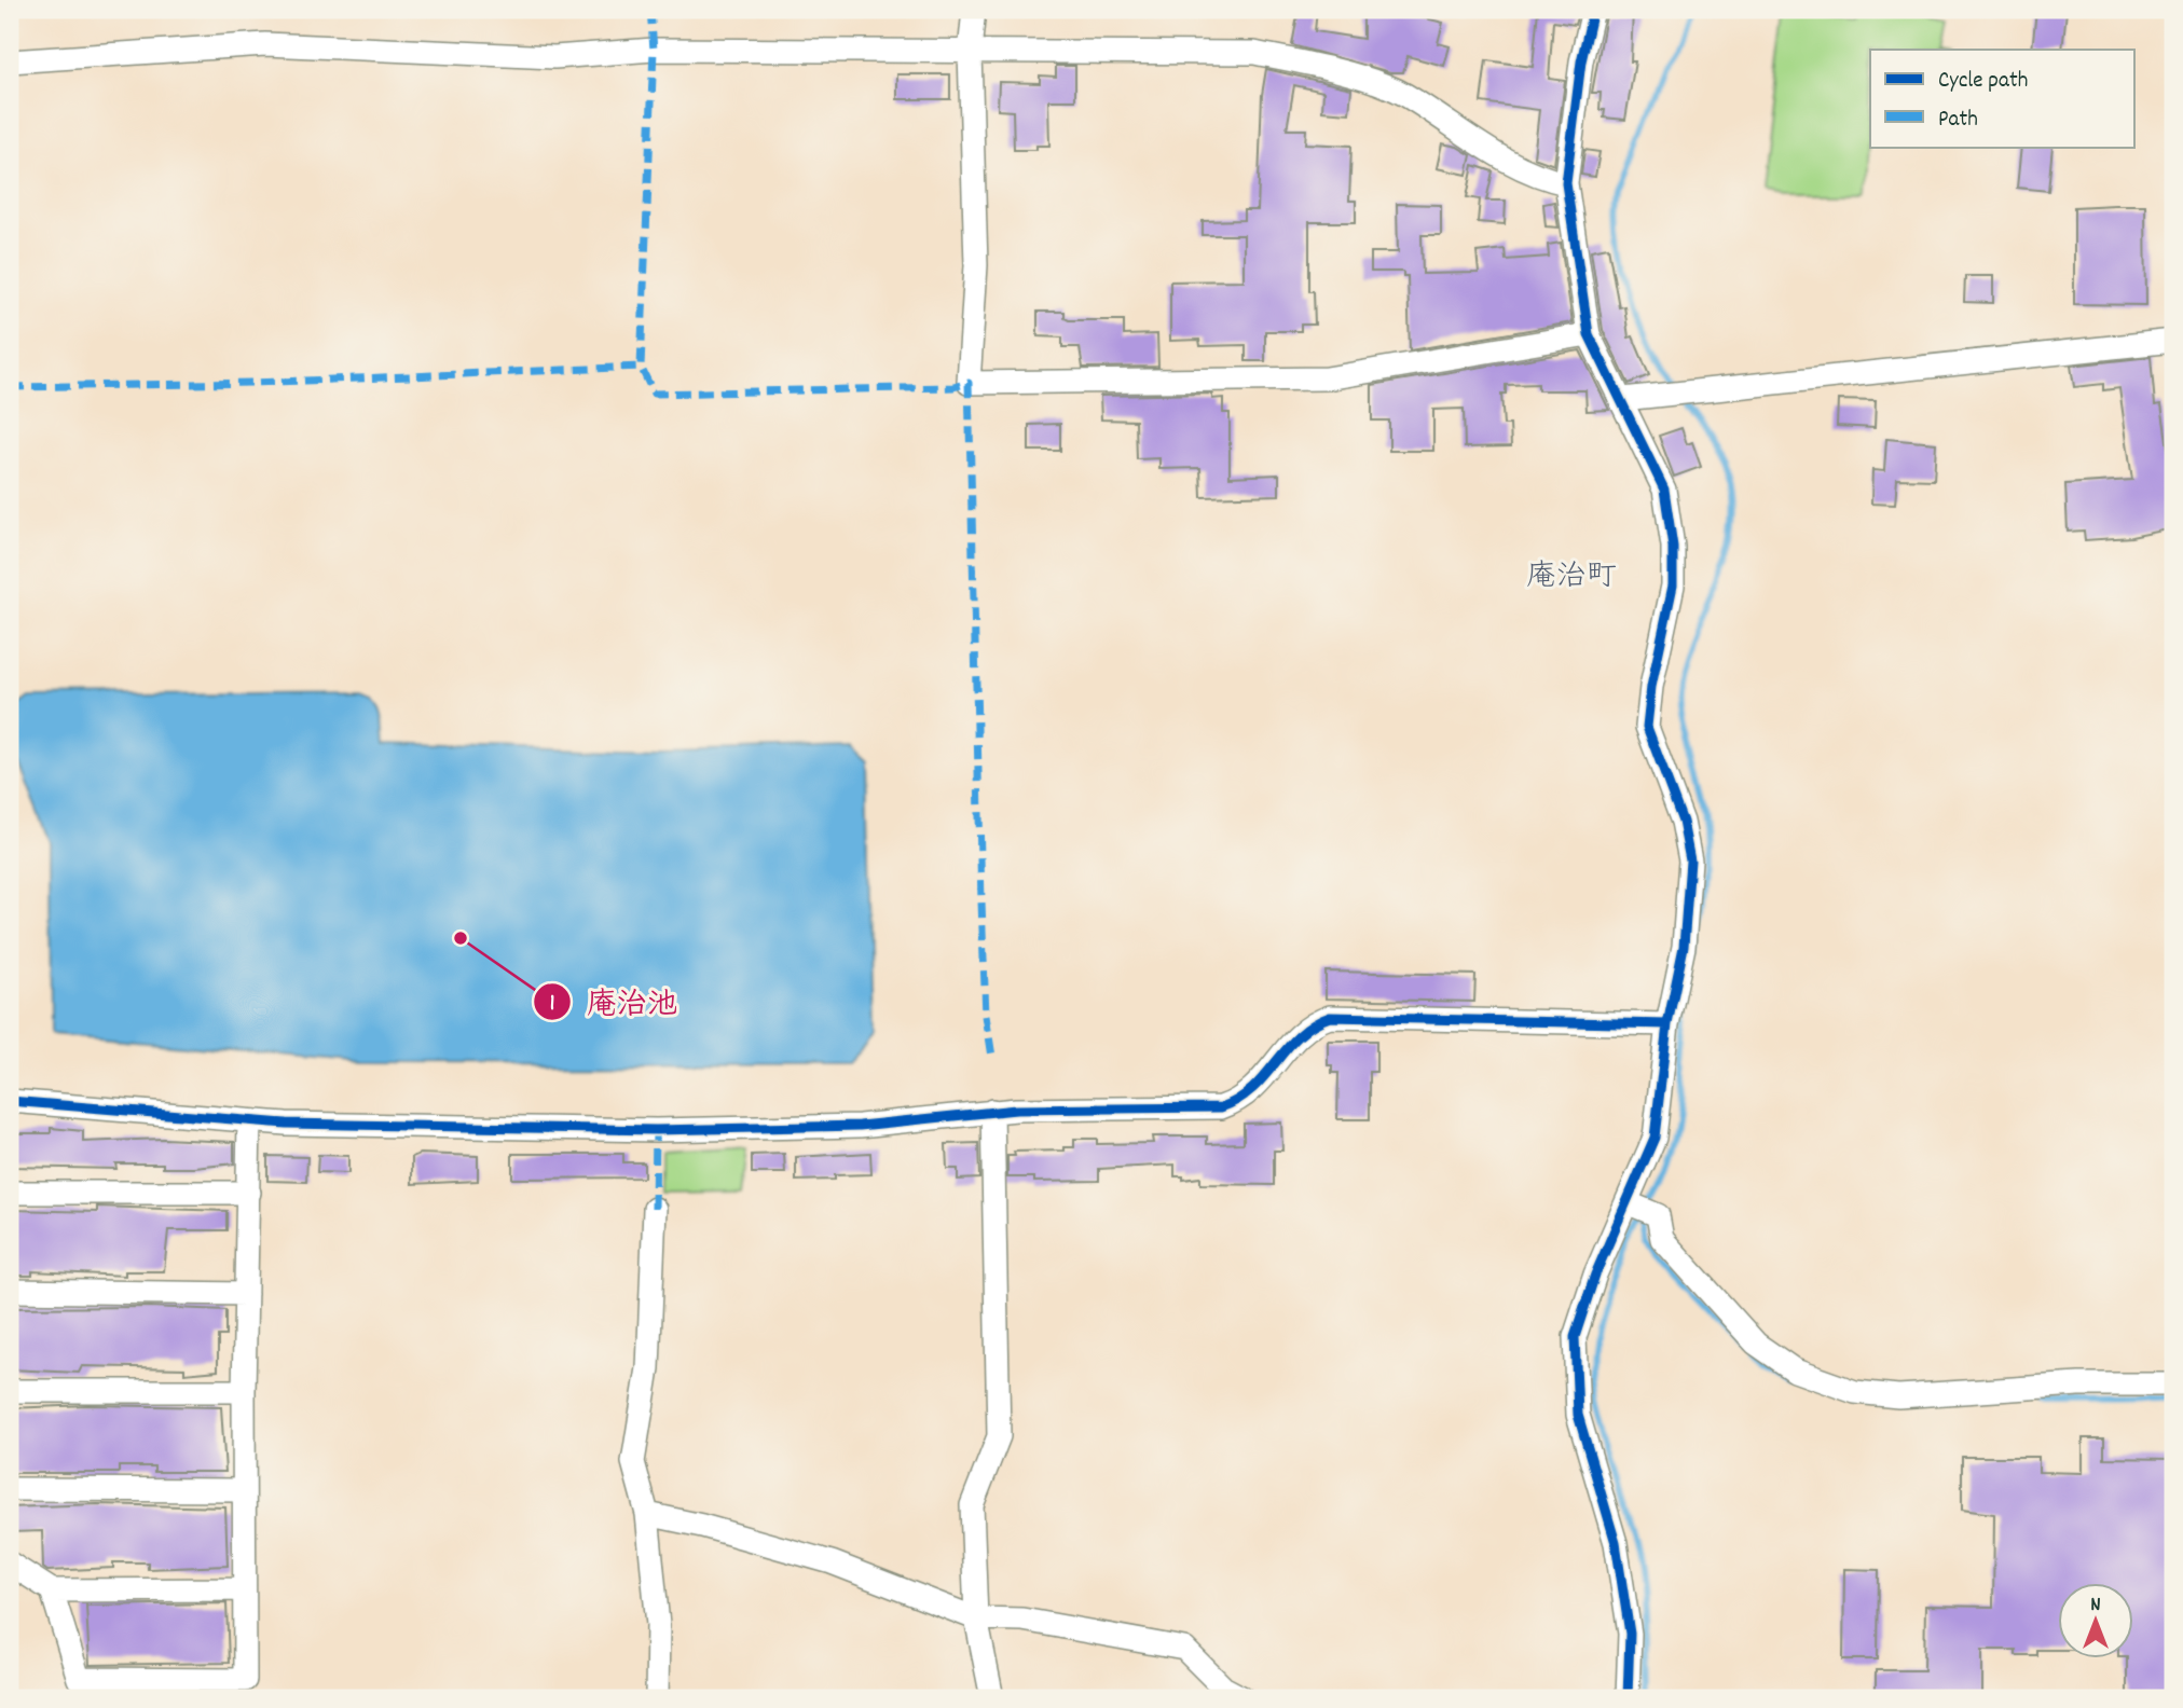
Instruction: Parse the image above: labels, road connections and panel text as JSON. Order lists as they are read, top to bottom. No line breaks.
{"districts":["庵治町"],"places":["庵治池"],"legend":["Cycle path","Path"],"north":"top"}
